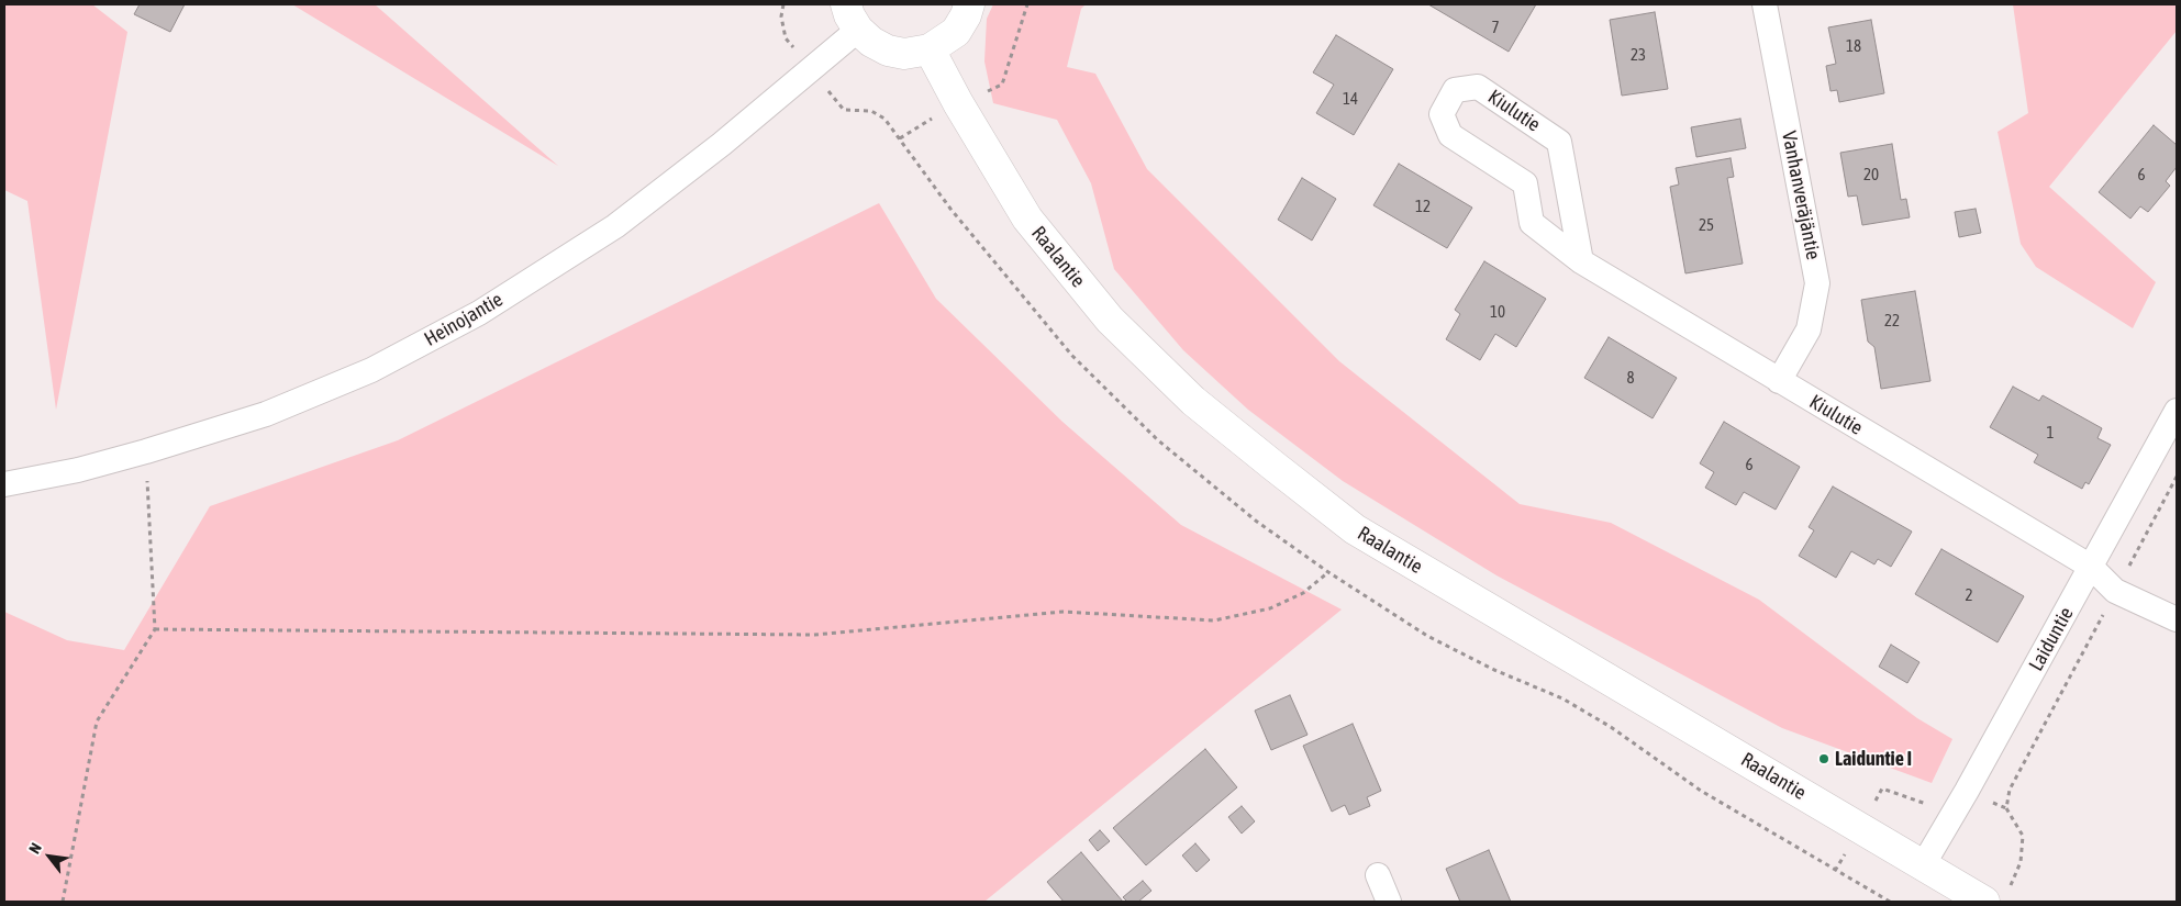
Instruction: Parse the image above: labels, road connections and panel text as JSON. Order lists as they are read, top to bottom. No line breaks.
{"streets":{"street":["Kiulutie","Vanhanveräjäntie","Raalantie","Heinojantie","Laiduntie"]},"crossings":[["Kiulutie","Vanhanveräjäntie"],["Kiulutie","Laiduntie"],["Raalantie","Laiduntie"]],"places":["Laiduntie I"],"house_numbers":["7","18","23","14","20","6","12","25","10","22","8","1","6","2"],"north":"top left"}
